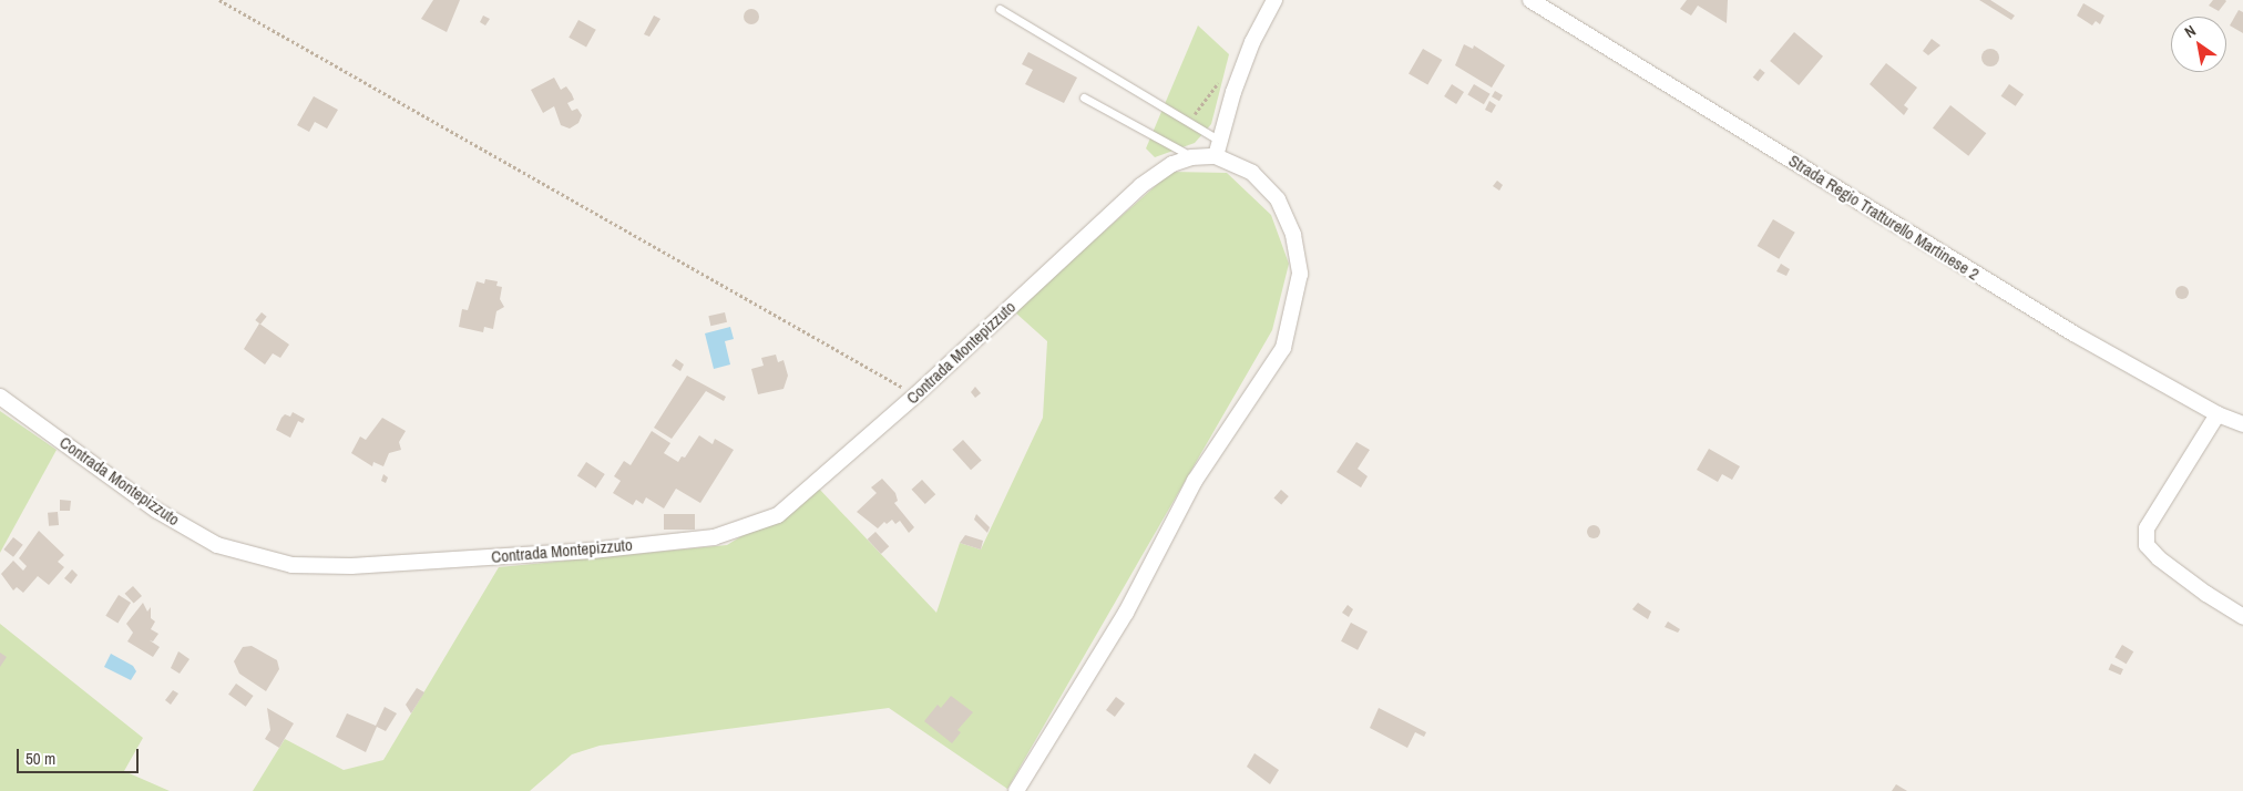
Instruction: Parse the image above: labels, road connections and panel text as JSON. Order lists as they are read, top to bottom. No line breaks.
{"streets":{"street":["Strada Regio Tratturello Martinese 2","Contrada Montepizzuto"]},"scale_bar":"50 m","north":"top left"}
